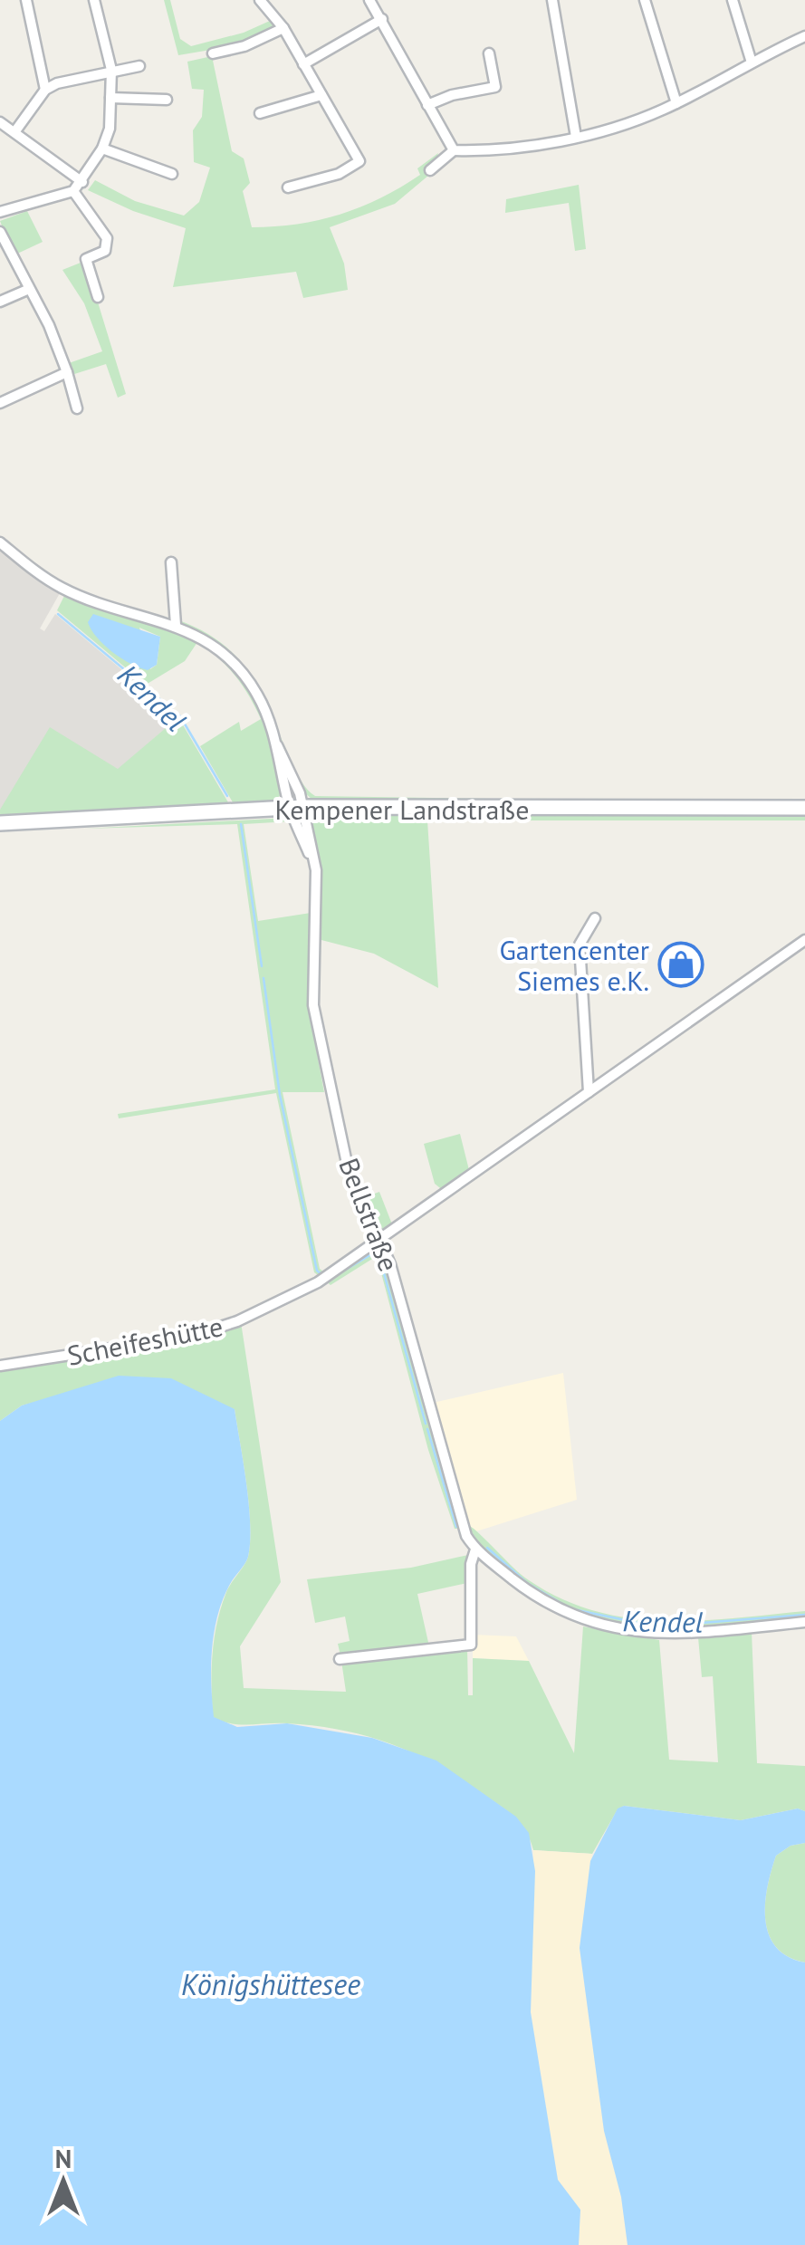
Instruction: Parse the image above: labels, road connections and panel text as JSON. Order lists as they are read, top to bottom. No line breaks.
{"streets":{"street":["Kempener Landstraße","Bellstraße","Scheifeshütte"]},"crossings":[["Kempener Landstraße","Bellstraße"],["Bellstraße","Scheifeshütte"]],"water":["Kendel","Königshüttesee"],"places":{"shop":["Gartencenter Siemes e.K."]},"north":"top"}
